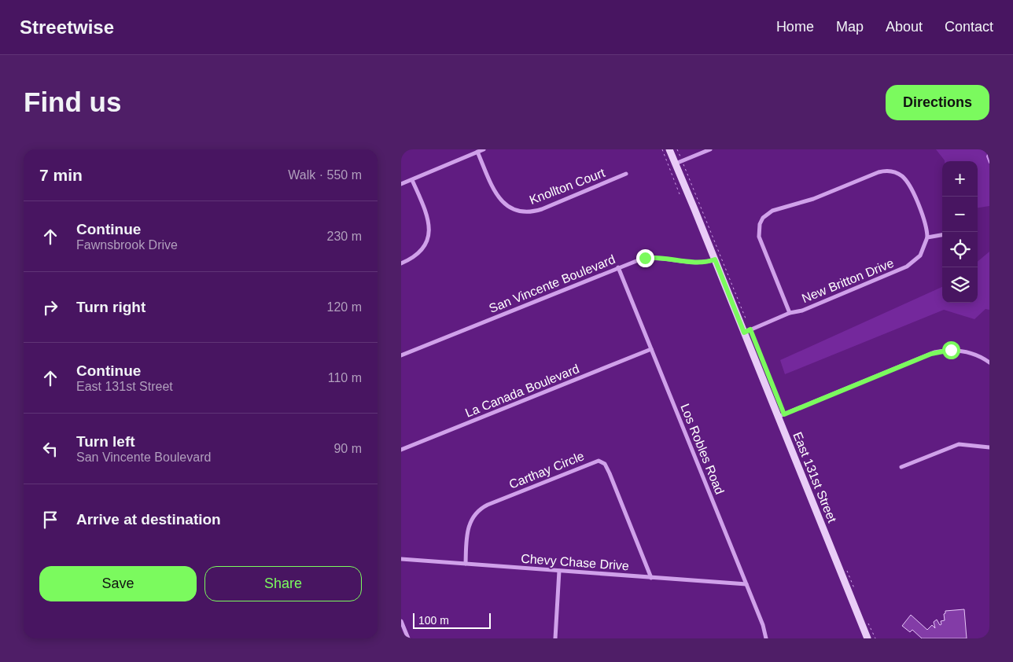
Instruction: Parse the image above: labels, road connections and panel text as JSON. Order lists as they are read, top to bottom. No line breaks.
{"streets":{"street":["Knollton Court","New Britton Drive","San Vincente Boulevard","La Canada Boulevard","Los Robles Road","Carthay Circle","East 131st Street","Chevy Chase Drive"]},"crossings":[["New Britton Drive","East 131st Street"],["San Vincente Boulevard","Los Robles Road"],["San Vincente Boulevard","East 131st Street"],["La Canada Boulevard","Los Robles Road"],["Los Robles Road","Chevy Chase Drive"],["Carthay Circle","Chevy Chase Drive"]],"scale_bar":"100 m","page":{"header":"Streetwise","nav":["Home","Map","About","Contact"],"buttons":["Directions",["Save","Share"]],"title":"Find us","heading":["7 min","Walk · 550 m"],"map_buttons":["+","−"],"list":[["Continue","Fawnsbrook Drive","230 m"],["Turn right","120 m"],["Continue","East 131st Street","110 m"],["Turn left","San Vincente Boulevard","90 m"],"Arrive at destination"],"scale":"100 m"}}
